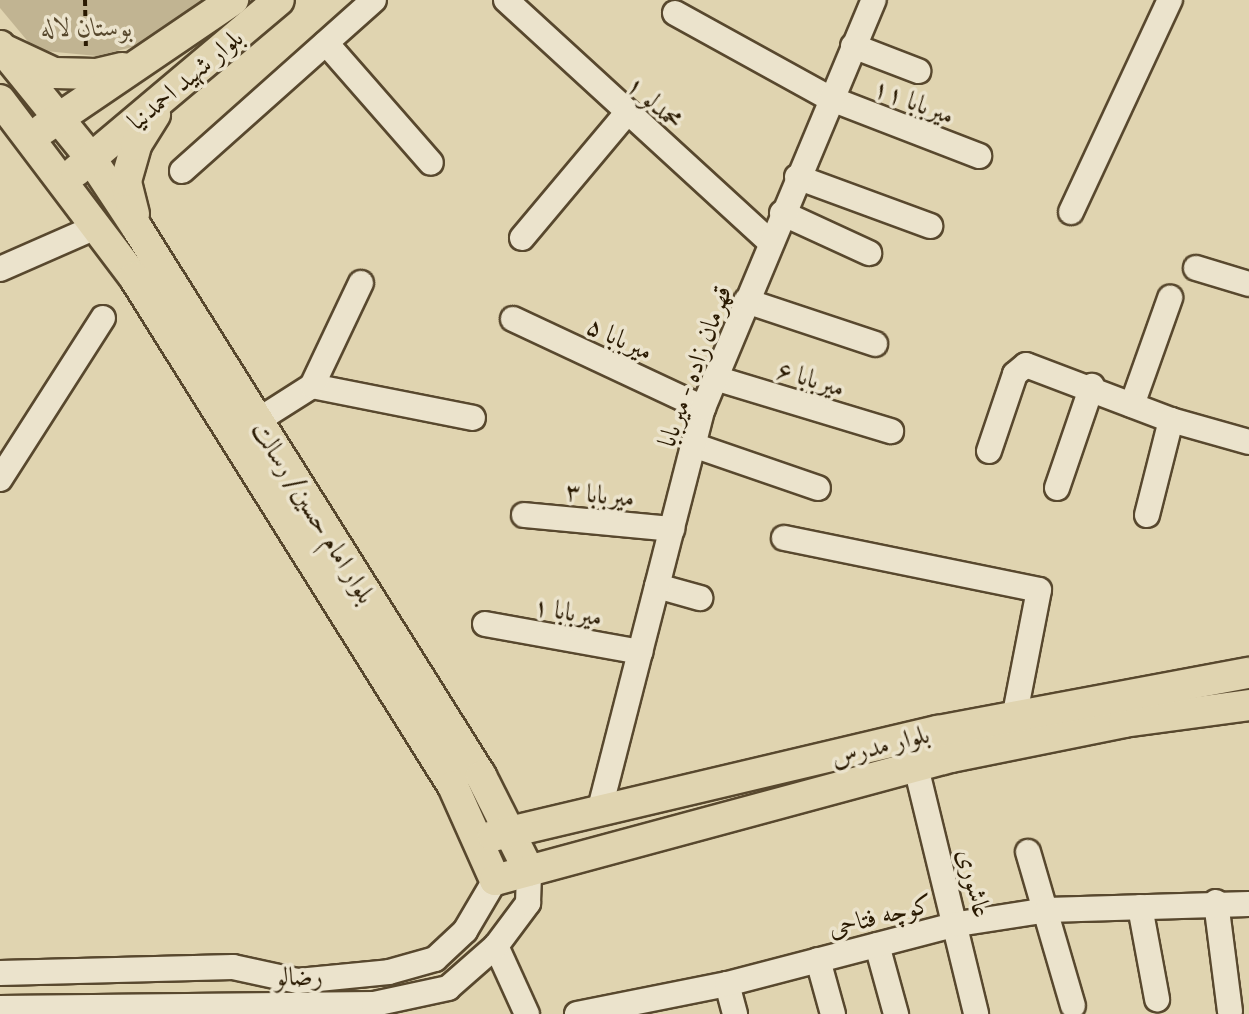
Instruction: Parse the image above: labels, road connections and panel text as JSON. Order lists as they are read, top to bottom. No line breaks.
{"streets":{"main road":["بلوار شهید احمدنیا","بلوار امام حسین/ رسالت","بلوار مدرس"],"street":["میربابا ۱۱","محمدلو ۱","میربابا ۵","قهرمان زاده - میربابا","میربابا ۶","میربابا ۳","میربابا ۱","عاشوری","کوچه فتاحی","رضالو"]},"crossings":[["بلوار شهید احمدنیا","بلوار امام حسین/ رسالت"],["میربابا ۱۱","قهرمان زاده - میربابا"],["محمدلو ۱","قهرمان زاده - میربابا"],["میربابا ۵","قهرمان زاده - میربابا"],["قهرمان زاده - میربابا","میربابا ۶"],["قهرمان زاده - میربابا","میربابا ۳"],["قهرمان زاده - میربابا","میربابا ۱"],["قهرمان زاده - میربابا","بلوار مدرس"],["بلوار امام حسین/ رسالت","بلوار مدرس"],["بلوار امام حسین/ رسالت","رضالو"],["بلوار مدرس","عاشوری"],["بلوار مدرس","رضالو"],["عاشوری","کوچه فتاحی"]],"parks":["بوستان لاله"]}
